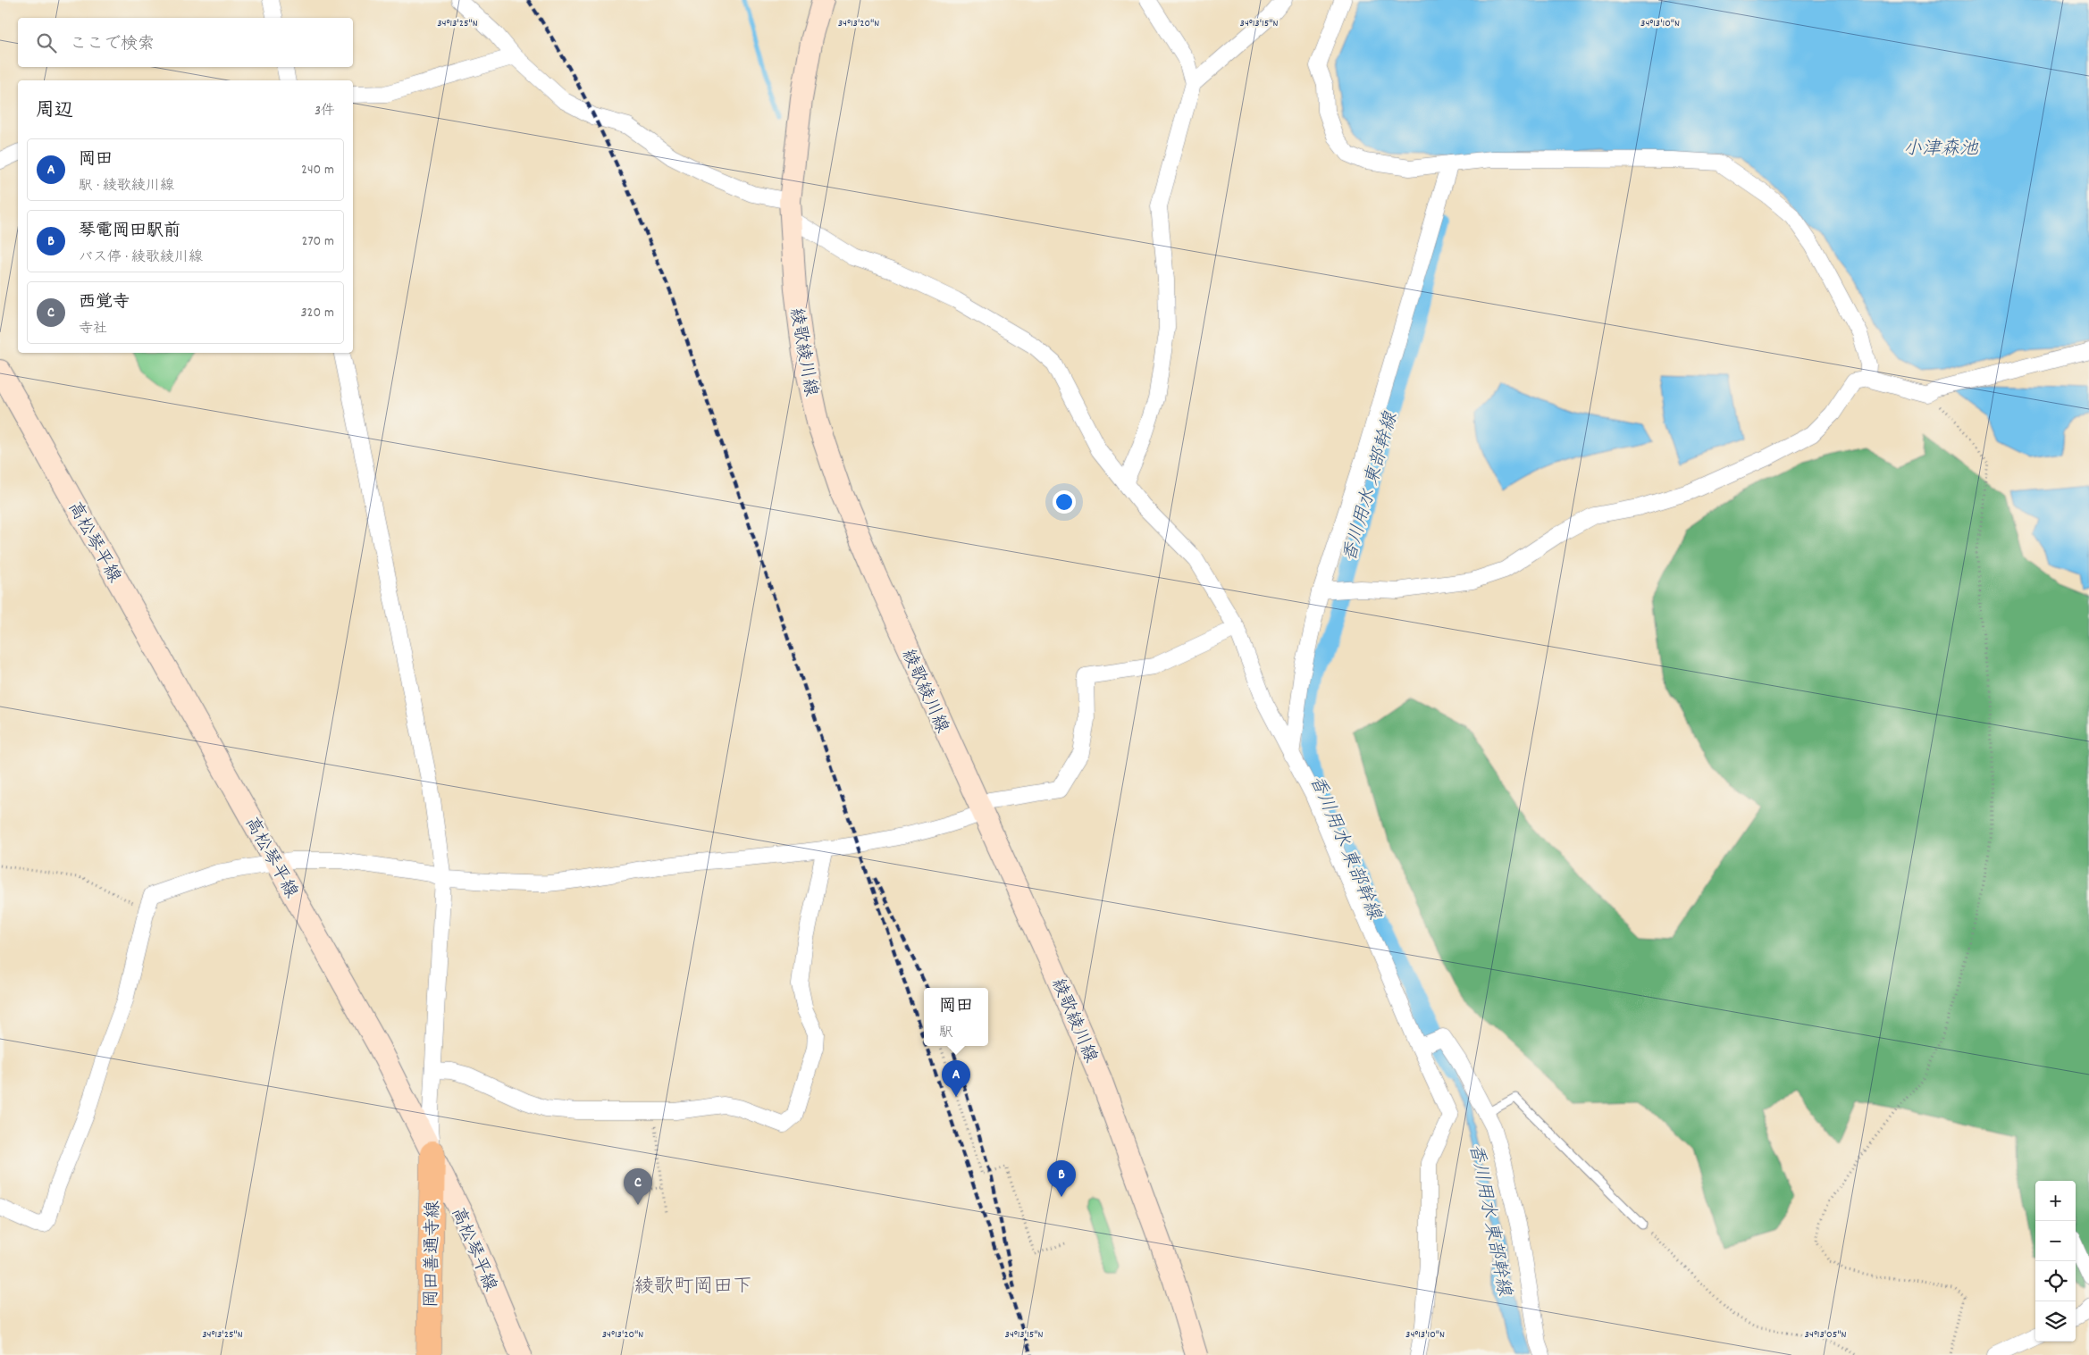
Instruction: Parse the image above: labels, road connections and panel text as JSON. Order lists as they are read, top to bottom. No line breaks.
{"streets":{"main road":["綾歌綾川線","高松琴平線","岡田善通寺線"]},"crossings":[["高松琴平線","岡田善通寺線"]],"districts":["綾歌町岡田下"],"water":["小津森池","香川用水 東部幹線"],"page":{"search":"ここで検索","heading":["周辺","3件"],"list":[{"mark":"A","name":"岡田","note":"駅 · 綾歌綾川線","value":"240 m"},{"mark":"B","name":"琴電岡田駅前","note":"バス停 · 綾歌綾川線","value":"270 m"},{"mark":"C","name":"西覚寺","note":"寺社","value":"320 m"}],"popup":["岡田","駅"],"pins":["A","B","C"],"map_buttons":["+","−"]},"coordinates":["34°13'25\"N","34°13'20\"N","34°13'15\"N","34°13'10\"N","34°13'05\"N"]}
